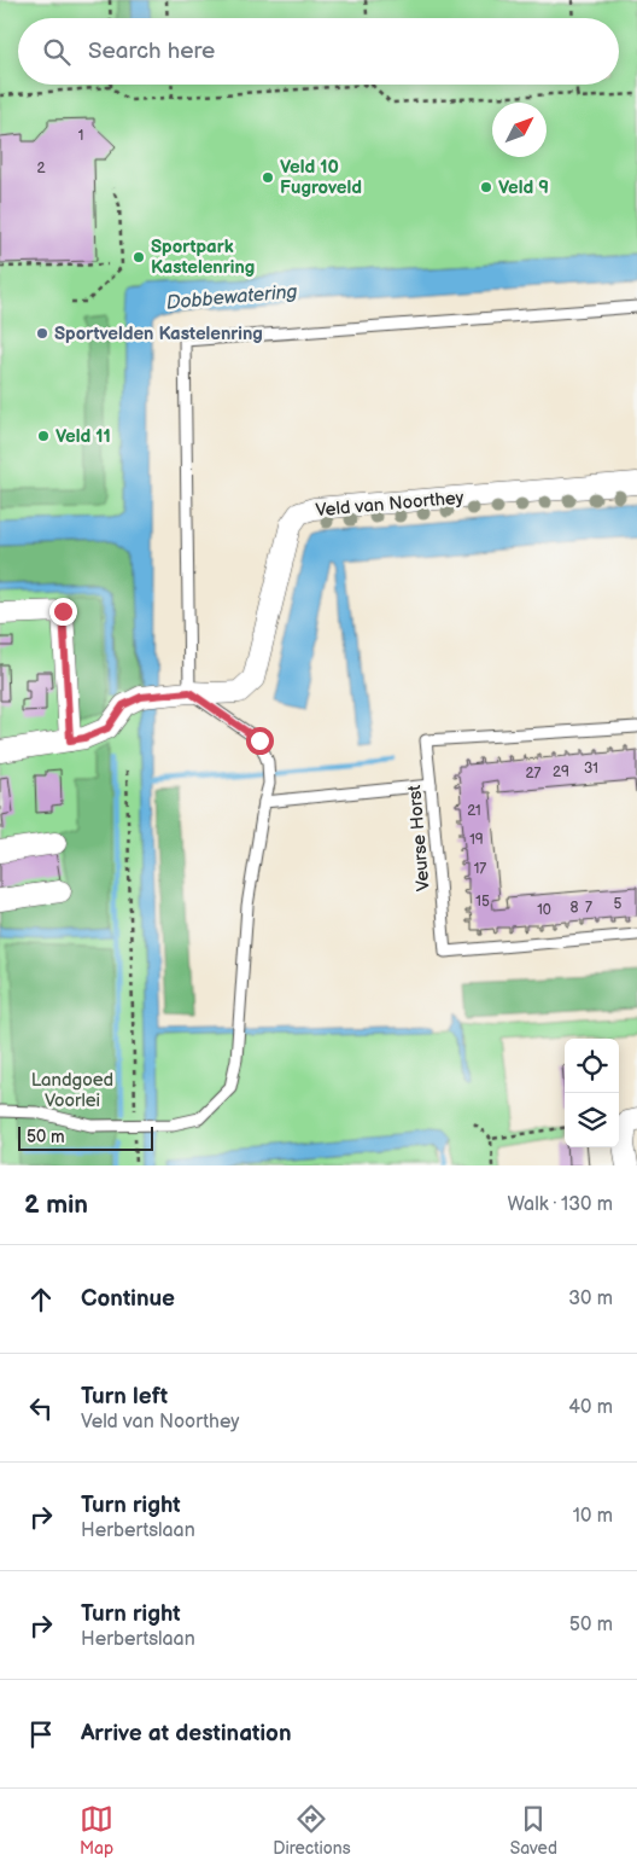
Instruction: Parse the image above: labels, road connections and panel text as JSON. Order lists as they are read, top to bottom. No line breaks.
{"streets":{"street":["Veld van Noorthey"],"lane":["Veurse Horst"]},"water":["Dobbewatering"],"parks":["Landgoed Voorlei"],"places":["Veld 10 Fugroveld","Veld 9","Sportpark Kastelenring","Sportvelden Kastelenring","Veld 11"],"house_numbers":["1","2","31","29","27","21","19","17","15","5","8","7","10"],"scale_bar":"50 m","north":"top right","page":{"search":"Search here","scale":"50 m","heading":["2 min","Walk · 130 m"],"list":[["Continue","30 m"],["Turn left","Veld van Noorthey","40 m"],["Turn right","Herbertslaan","10 m"],["Turn right","Herbertslaan","50 m"],"Arrive at destination"],"nav":["Map","Directions","Saved"]}}
